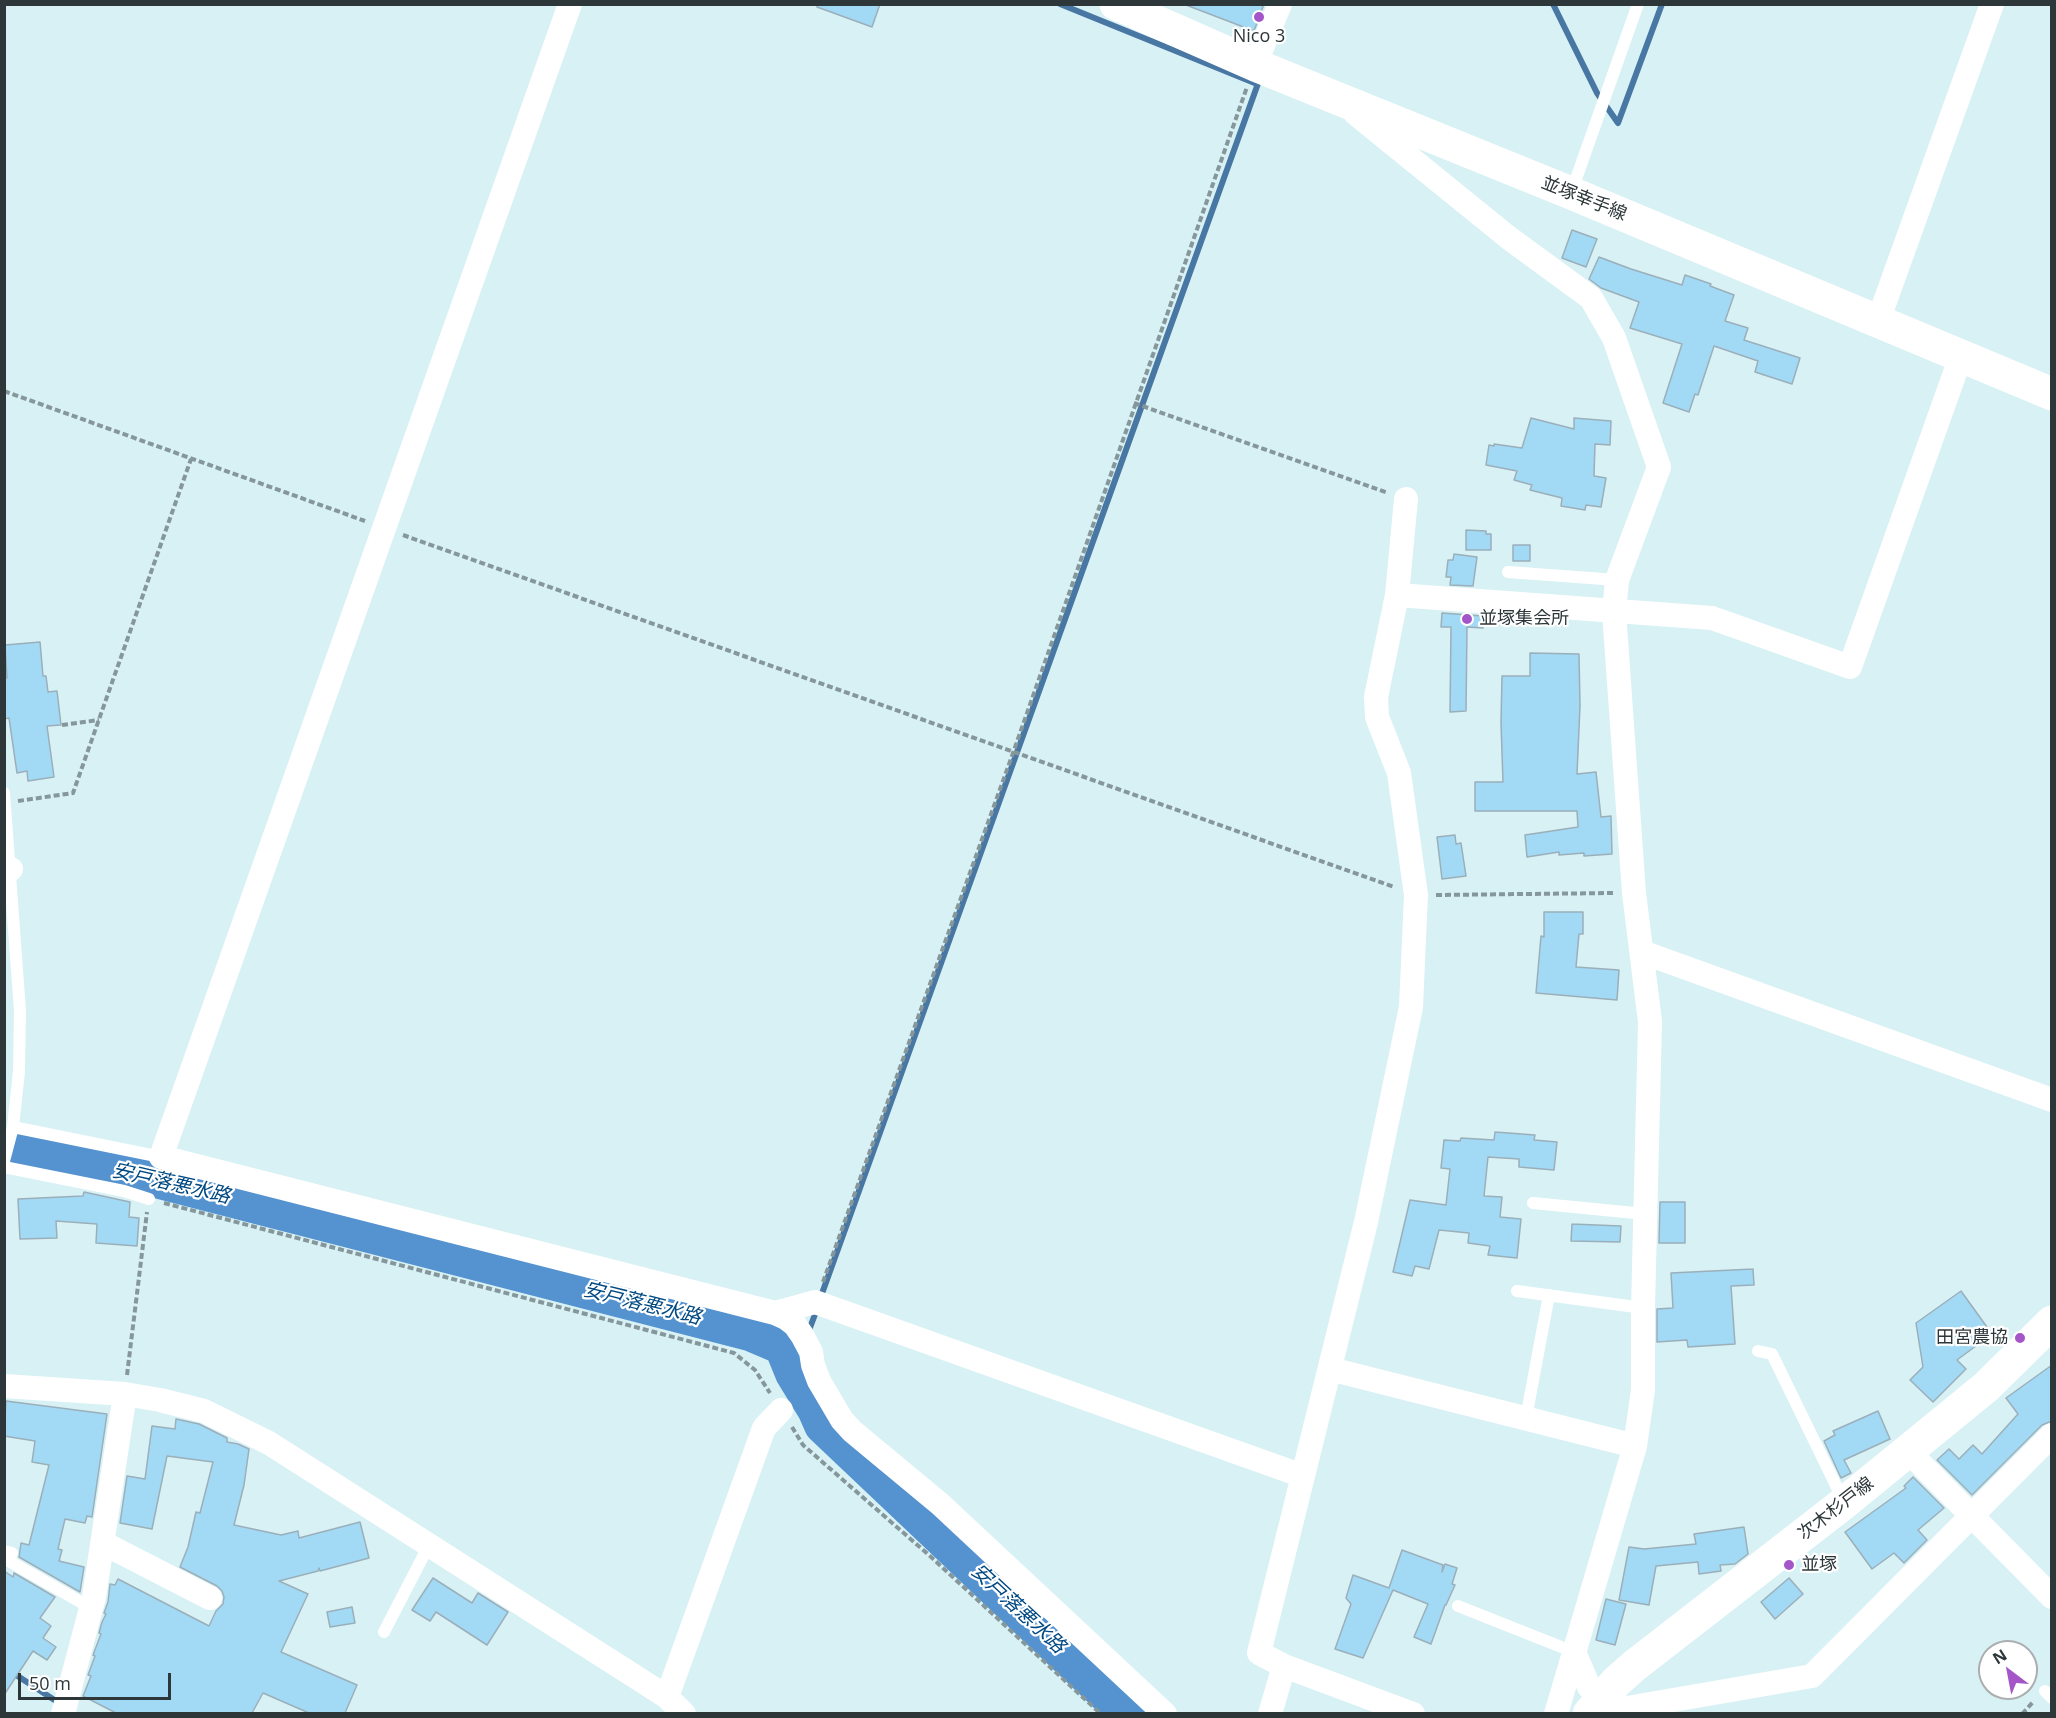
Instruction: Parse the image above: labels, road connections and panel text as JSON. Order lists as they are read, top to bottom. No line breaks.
{"streets":{"main road":["並塚幸手線","次木杉戸線"]},"water":["安戸落悪水路"],"places":["Nico 3","並塚集会所","田宮農協","並塚"],"scale_bar":"50 m","north":"top left"}
